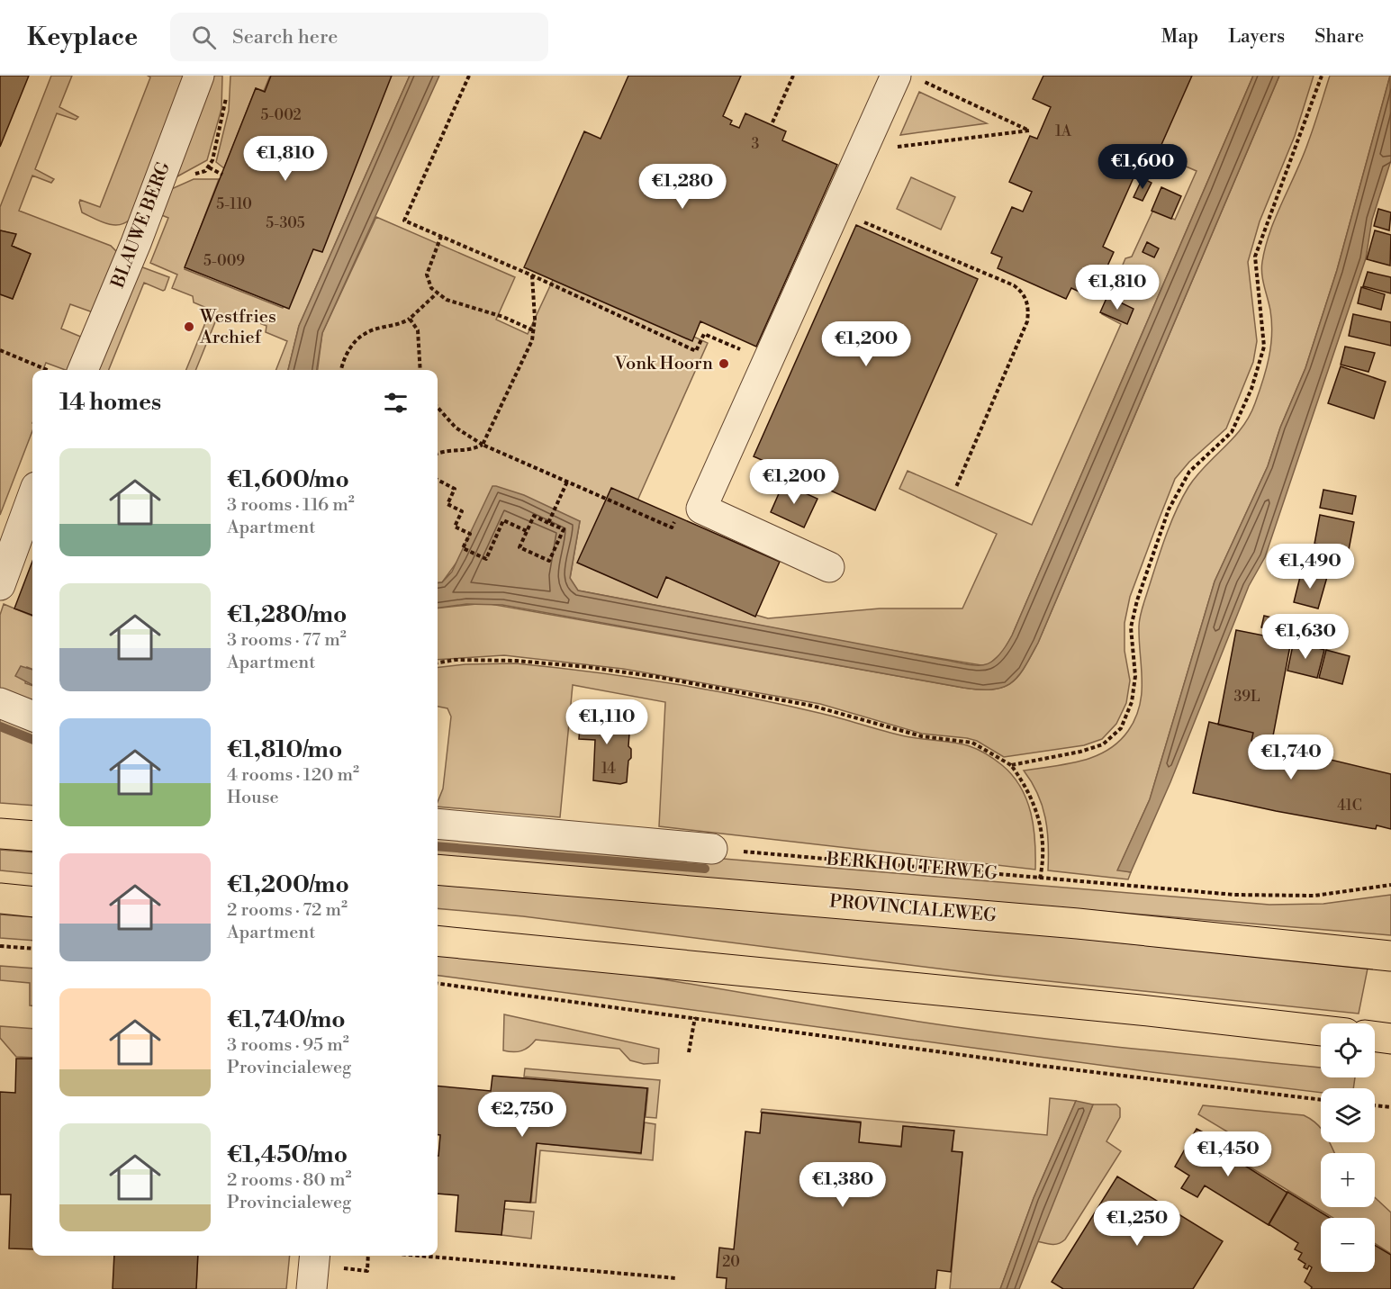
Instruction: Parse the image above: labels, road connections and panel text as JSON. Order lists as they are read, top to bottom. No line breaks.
{"streets":{"main road":["PROVINCIALEWEG"],"street":["BLAUWE BERG"],"path":["BERKHOUTERWEG"]},"places":["Westfries Archief","Vonk Hoorn"],"house_numbers":["5-002","1A","3","5-110","5-305","5-009","39L","14","41C","20"],"page":{"header":"Keyplace","search":"Search here","nav":["Map","Layers","Share"],"price":["€1,810","€1,600","€1,280","€1,810","€1,200","€1,200","€1,490","€1,630","€1,110","€1,740","€2,750","€1,450","€1,380","€1,250"],"heading":"14 homes","list":[{"name":"€1,600/mo","note":"3 rooms · 116 m² · Apartment"},{"name":"€1,280/mo","note":"3 rooms · 77 m² · Apartment"},{"name":"€1,810/mo","note":"4 rooms · 120 m² · House"},{"name":"€1,200/mo","note":"2 rooms · 72 m² · Apartment"},{"name":"€1,740/mo","note":"3 rooms · 95 m² · Provincialeweg"},{"name":"€1,450/mo","note":"2 rooms · 80 m² · Provincialeweg"}],"map_buttons":["+","−"]}}
